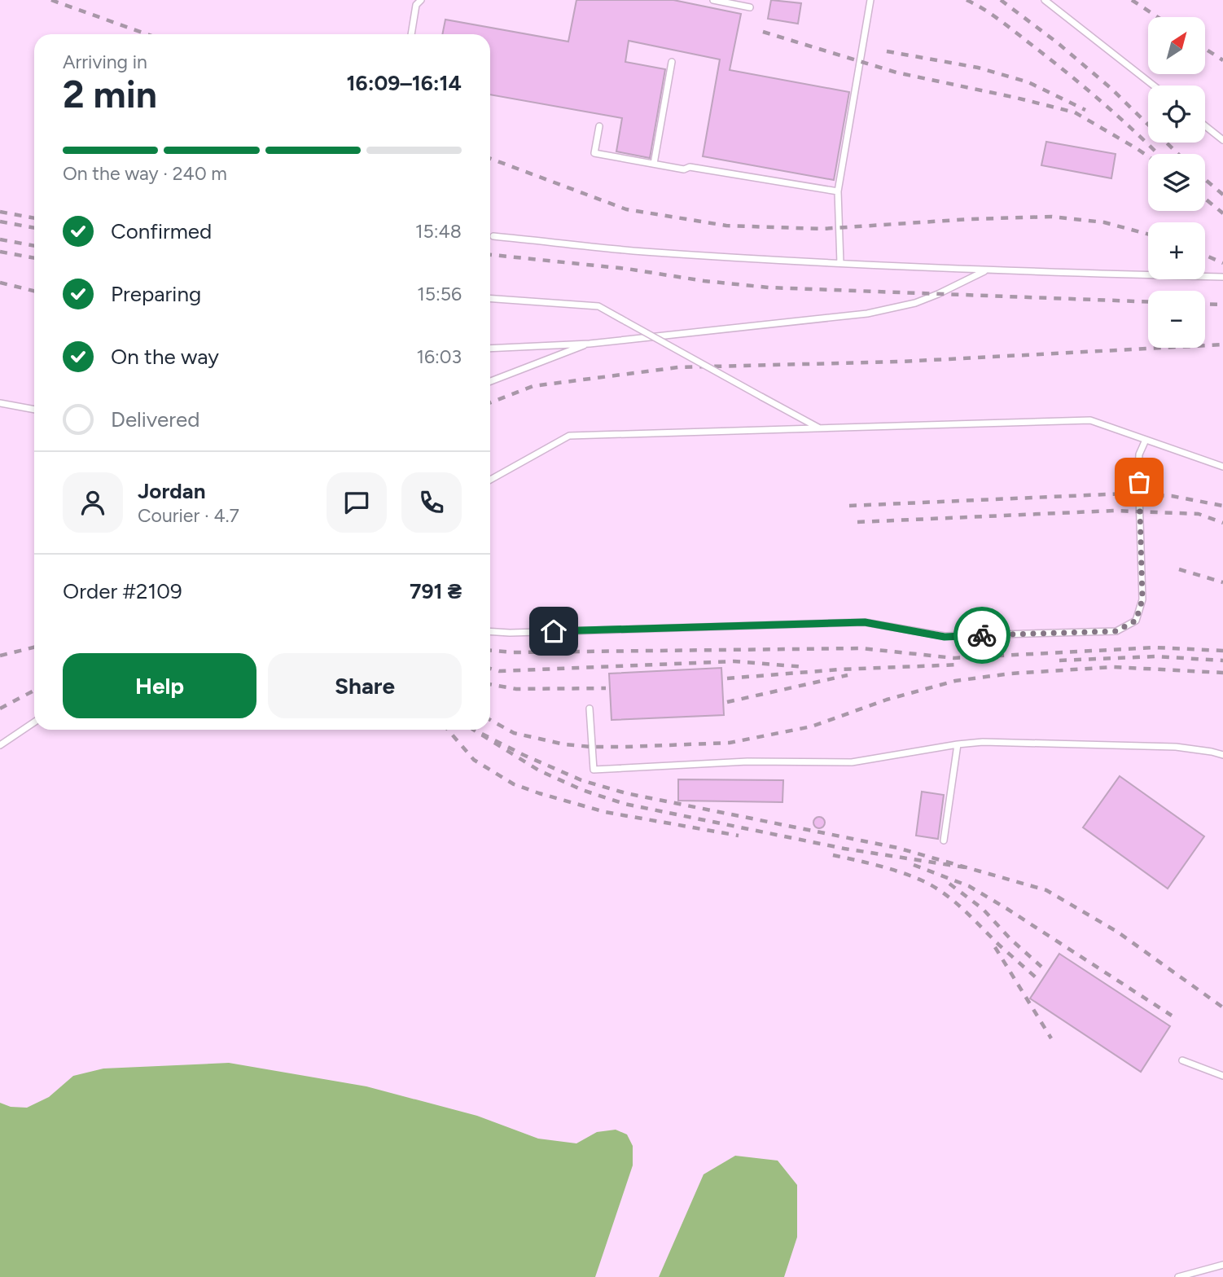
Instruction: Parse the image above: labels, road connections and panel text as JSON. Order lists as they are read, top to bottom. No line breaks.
{"north":"top right","page":{"map_buttons":["+","−"],"heading":["2 min","Arriving in","16:09–16:14"],"panel":["Jordan","Courier · 4.7","Order #2109","791 ₴"],"bar":"On the way · 240 m","list":[["Confirmed","15:48"],["Preparing","15:56"],["On the way","16:03"],"Delivered"],"buttons":["Help","Share"]}}
